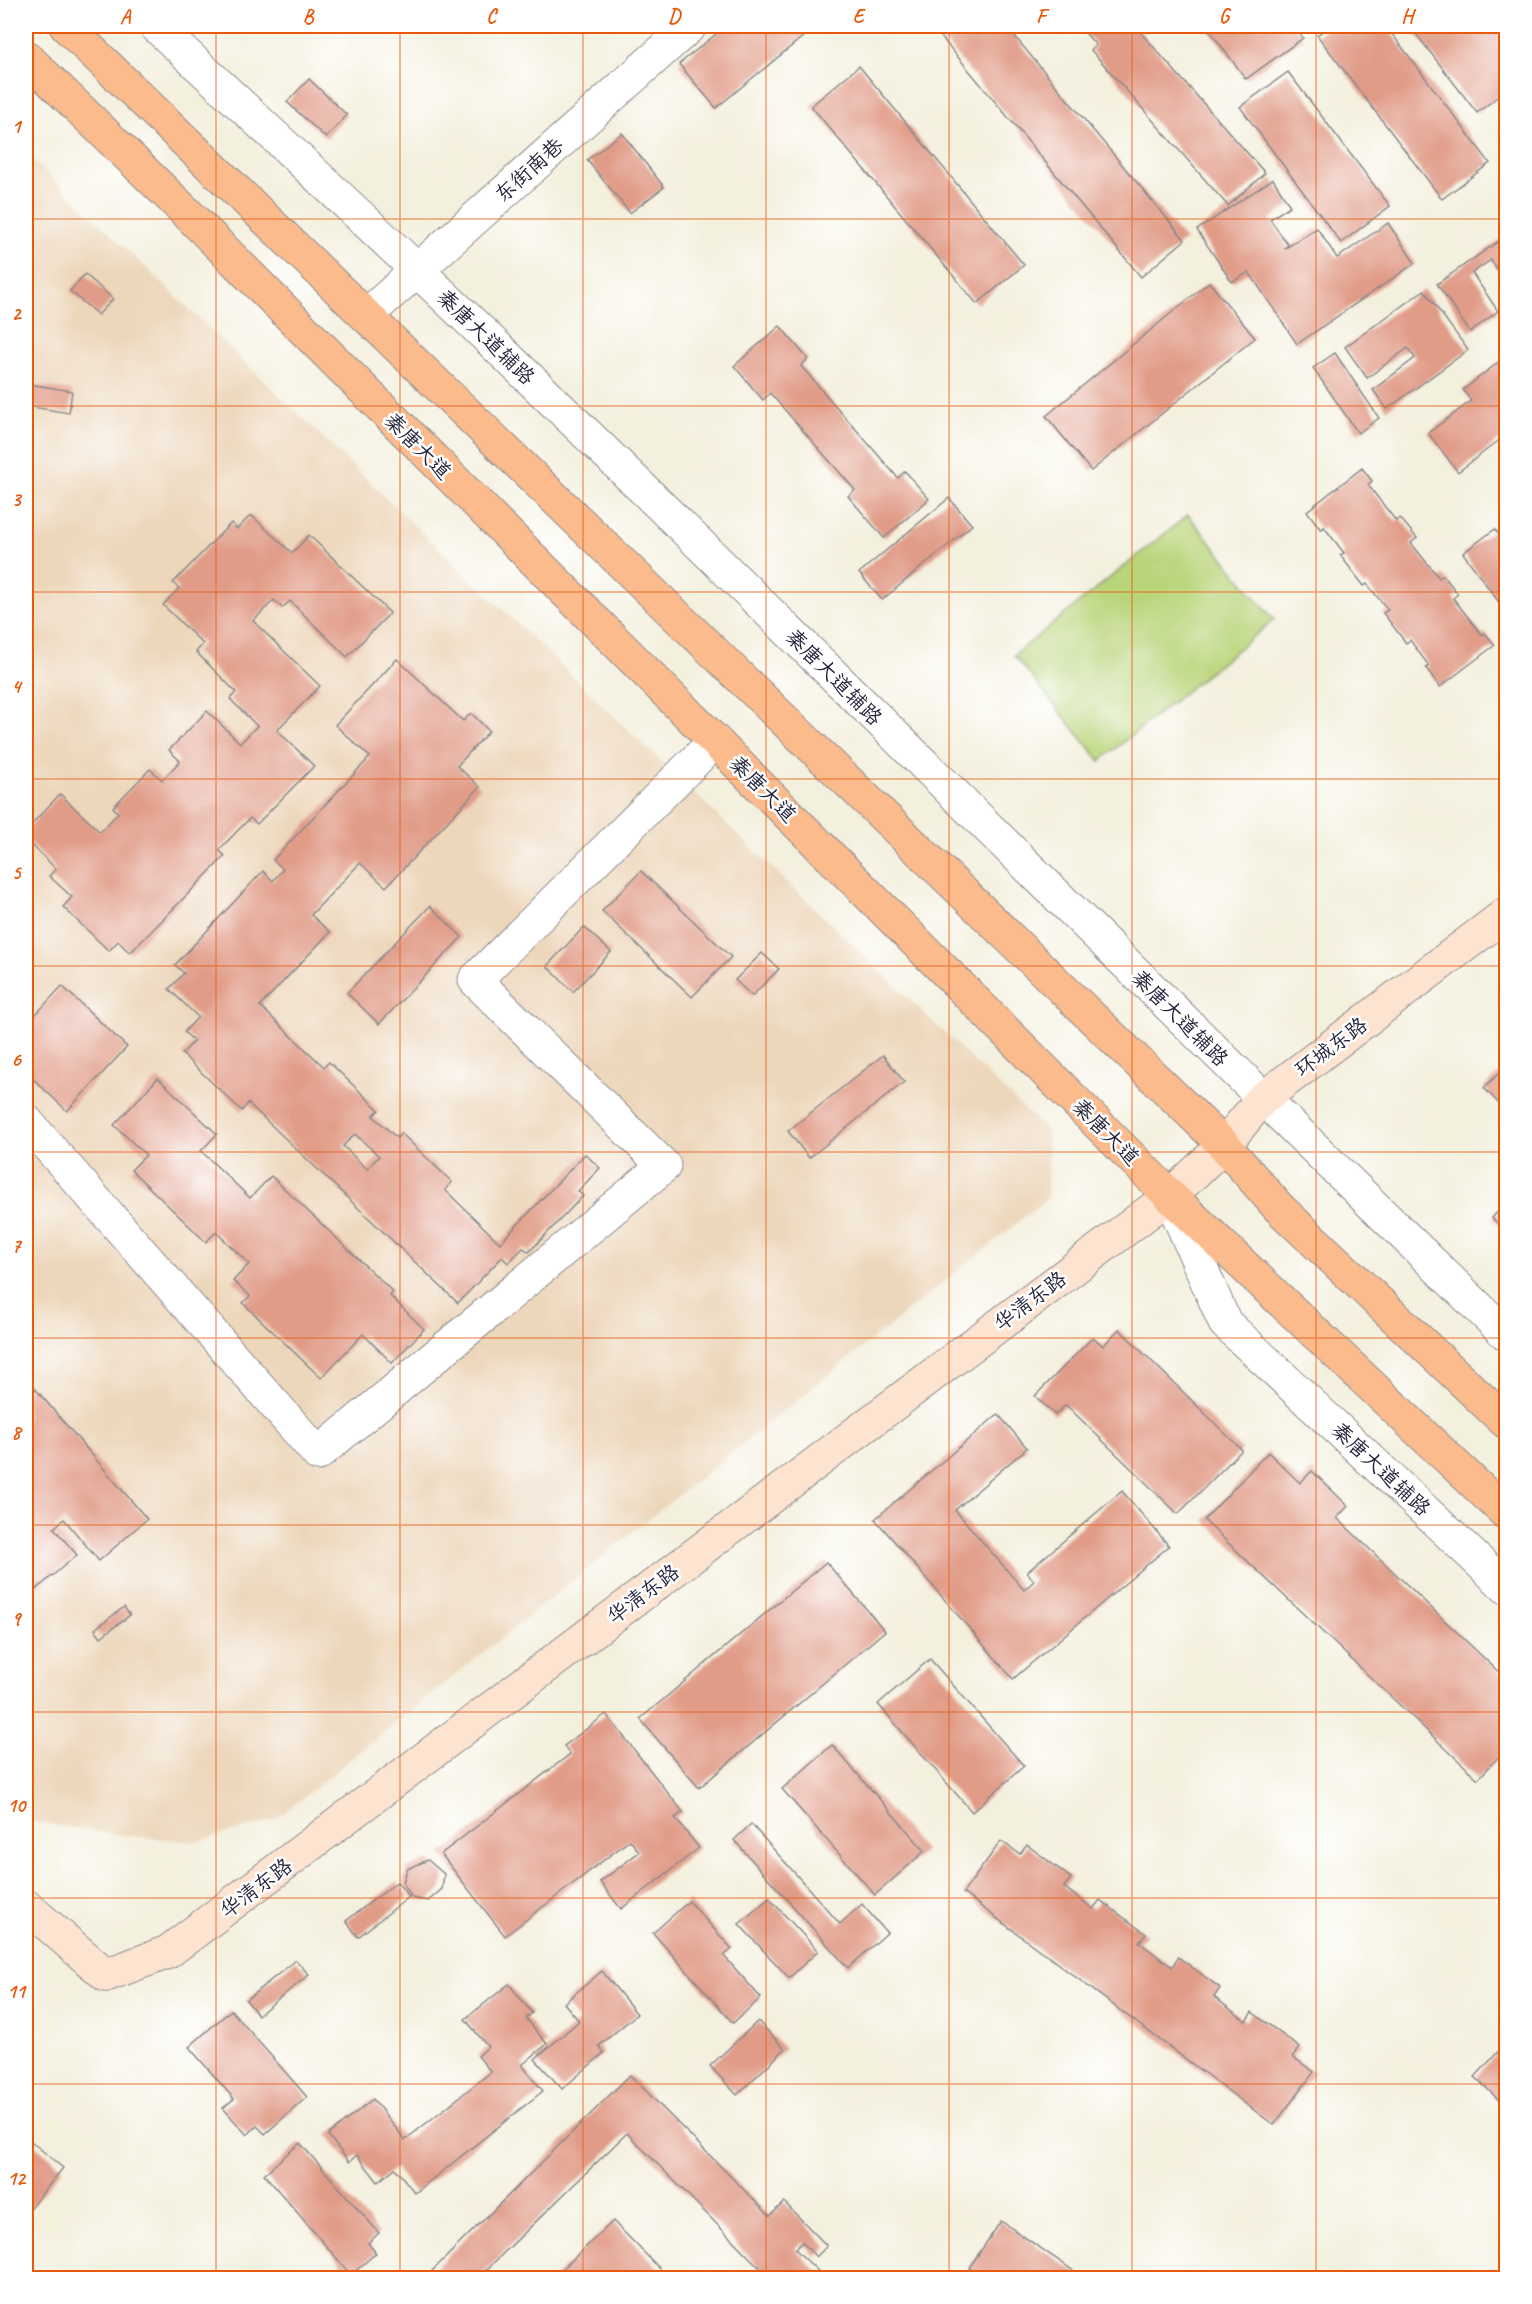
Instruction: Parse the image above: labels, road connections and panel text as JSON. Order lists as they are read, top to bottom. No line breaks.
{"streets":{"main road":["秦唐大道"],"street":["东街南巷","秦唐大道辅路","环城东路","华清东路"]},"crossings":[["东街南巷","秦唐大道辅路"],["秦唐大道辅路","秦唐大道"],["秦唐大道辅路","环城东路"],["秦唐大道辅路","华清东路"],["秦唐大道","环城东路"],["秦唐大道","华清东路"],["环城东路","华清东路"]],"grid":{"columns":["A","B","C","D","E","F","G","H"],"rows":["1","2","3","4","5","6","7","8","9","10","11","12"]}}
